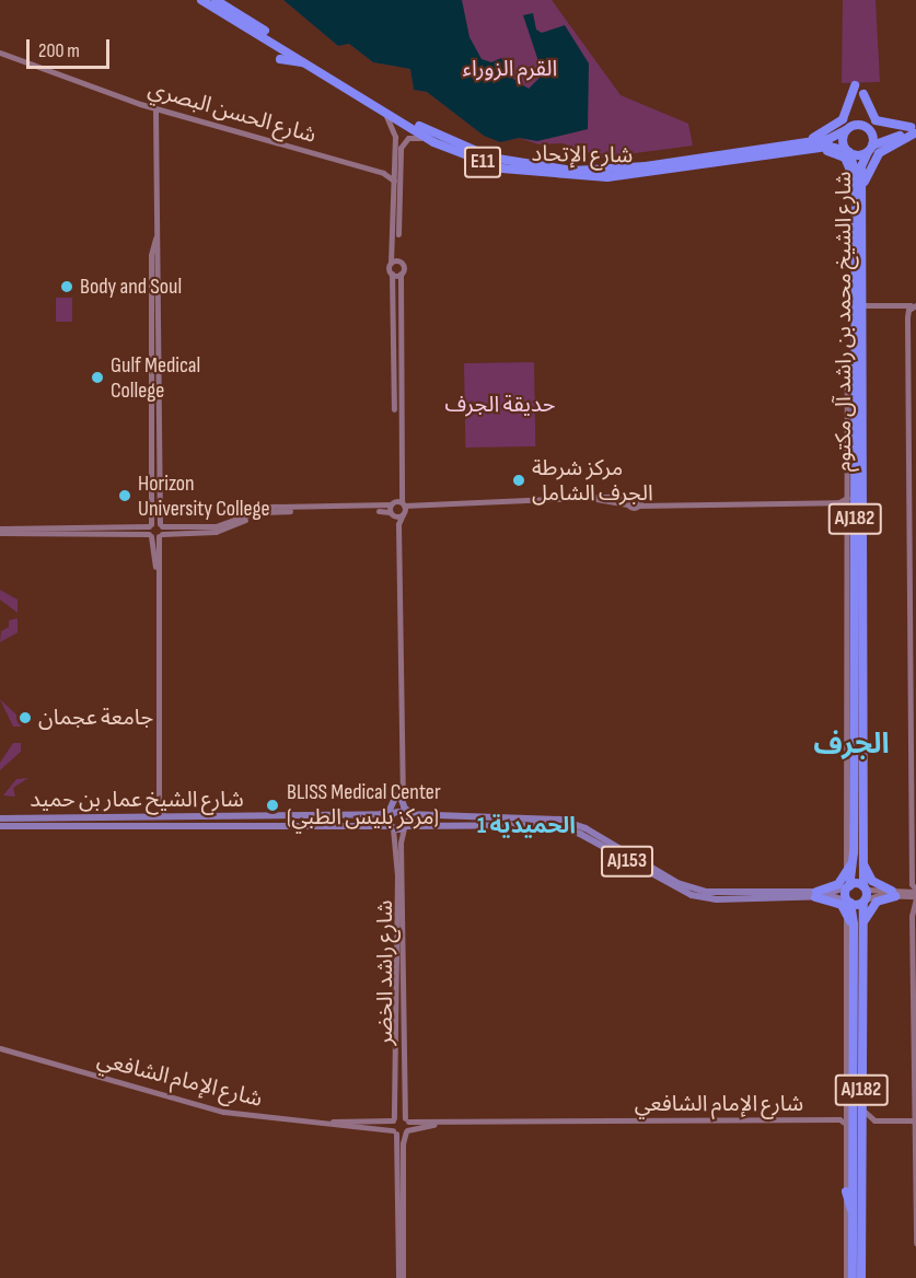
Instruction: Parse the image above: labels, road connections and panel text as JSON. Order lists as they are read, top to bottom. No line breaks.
{"streets":{"highway":["شارع الإتحاد","E11","شارع الشيخ محمد بن راشد آل مكتوم","AJ182"],"main road":["شارع الشيخ عمار بن حميد","AJ153"],"street":["شارع الحسن البصري","شارع راشد الخضر","شارع الإمام الشافعي"]},"crossings":[["شارع الإتحاد","شارع الشيخ محمد بن راشد آل مكتوم"],["شارع الشيخ عمار بن حميد","AJ153"],["شارع الشيخ عمار بن حميد","شارع راشد الخضر"],["AJ153","شارع راشد الخضر"],["شارع راشد الخضر","شارع الإمام الشافعي"]],"districts":["الجرف","الحميدية 1"],"parks":["القرم الزوراء","حديقة الجرف"],"places":["Body and Soul","Gulf Medical College","مركز شرطة الجرف الشامل","Horizon University College","جامعة عجمان","BLISS Medical Center (مركز بليس الطبي)"],"scale_bar":"200 m"}
